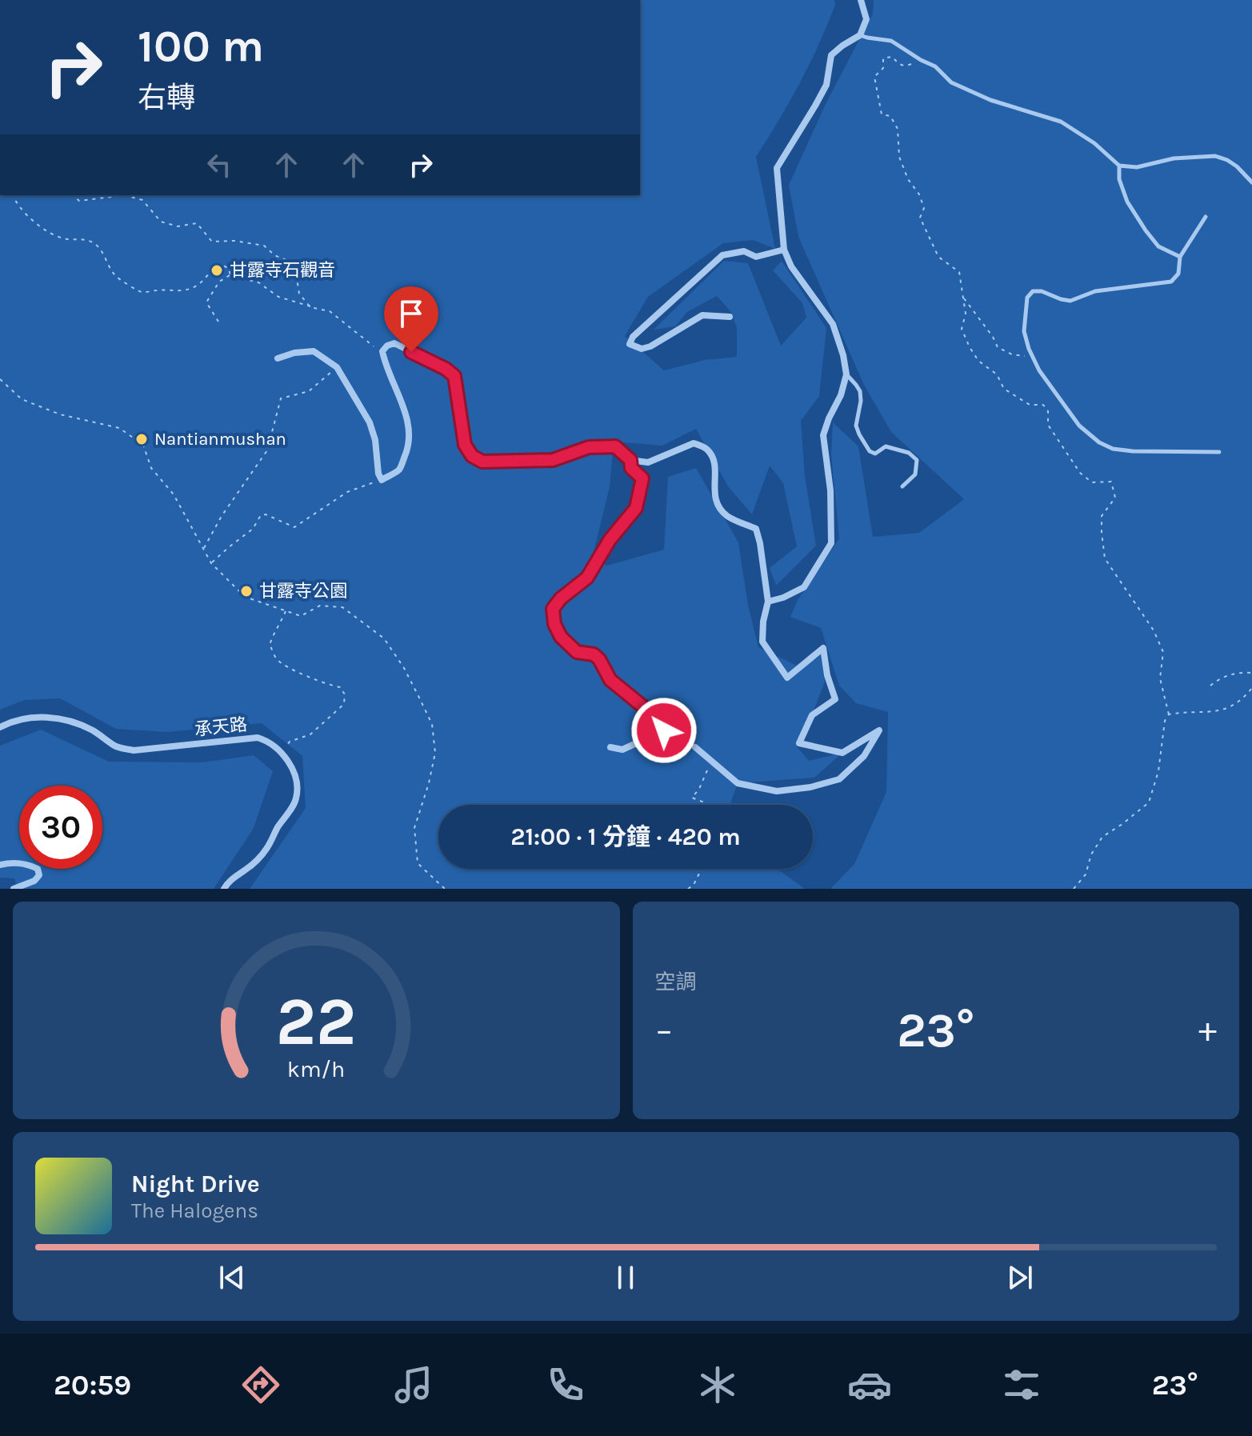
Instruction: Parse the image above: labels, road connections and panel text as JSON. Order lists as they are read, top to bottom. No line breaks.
{"streets":{"street":["承天路"]},"places":["甘露寺石觀音","Nantianmushan","甘露寺公園"],"page":{"turn":["100 m","右轉"],"limit":"30","trip":"21:00 · 1 分鐘 · 420 m","tile":"空調","heat":["−","23°","+"],"song":["Night Drive","The Halogens"],"tabs":["20:59","23°"],"gauge":["22","km/h"]}}
